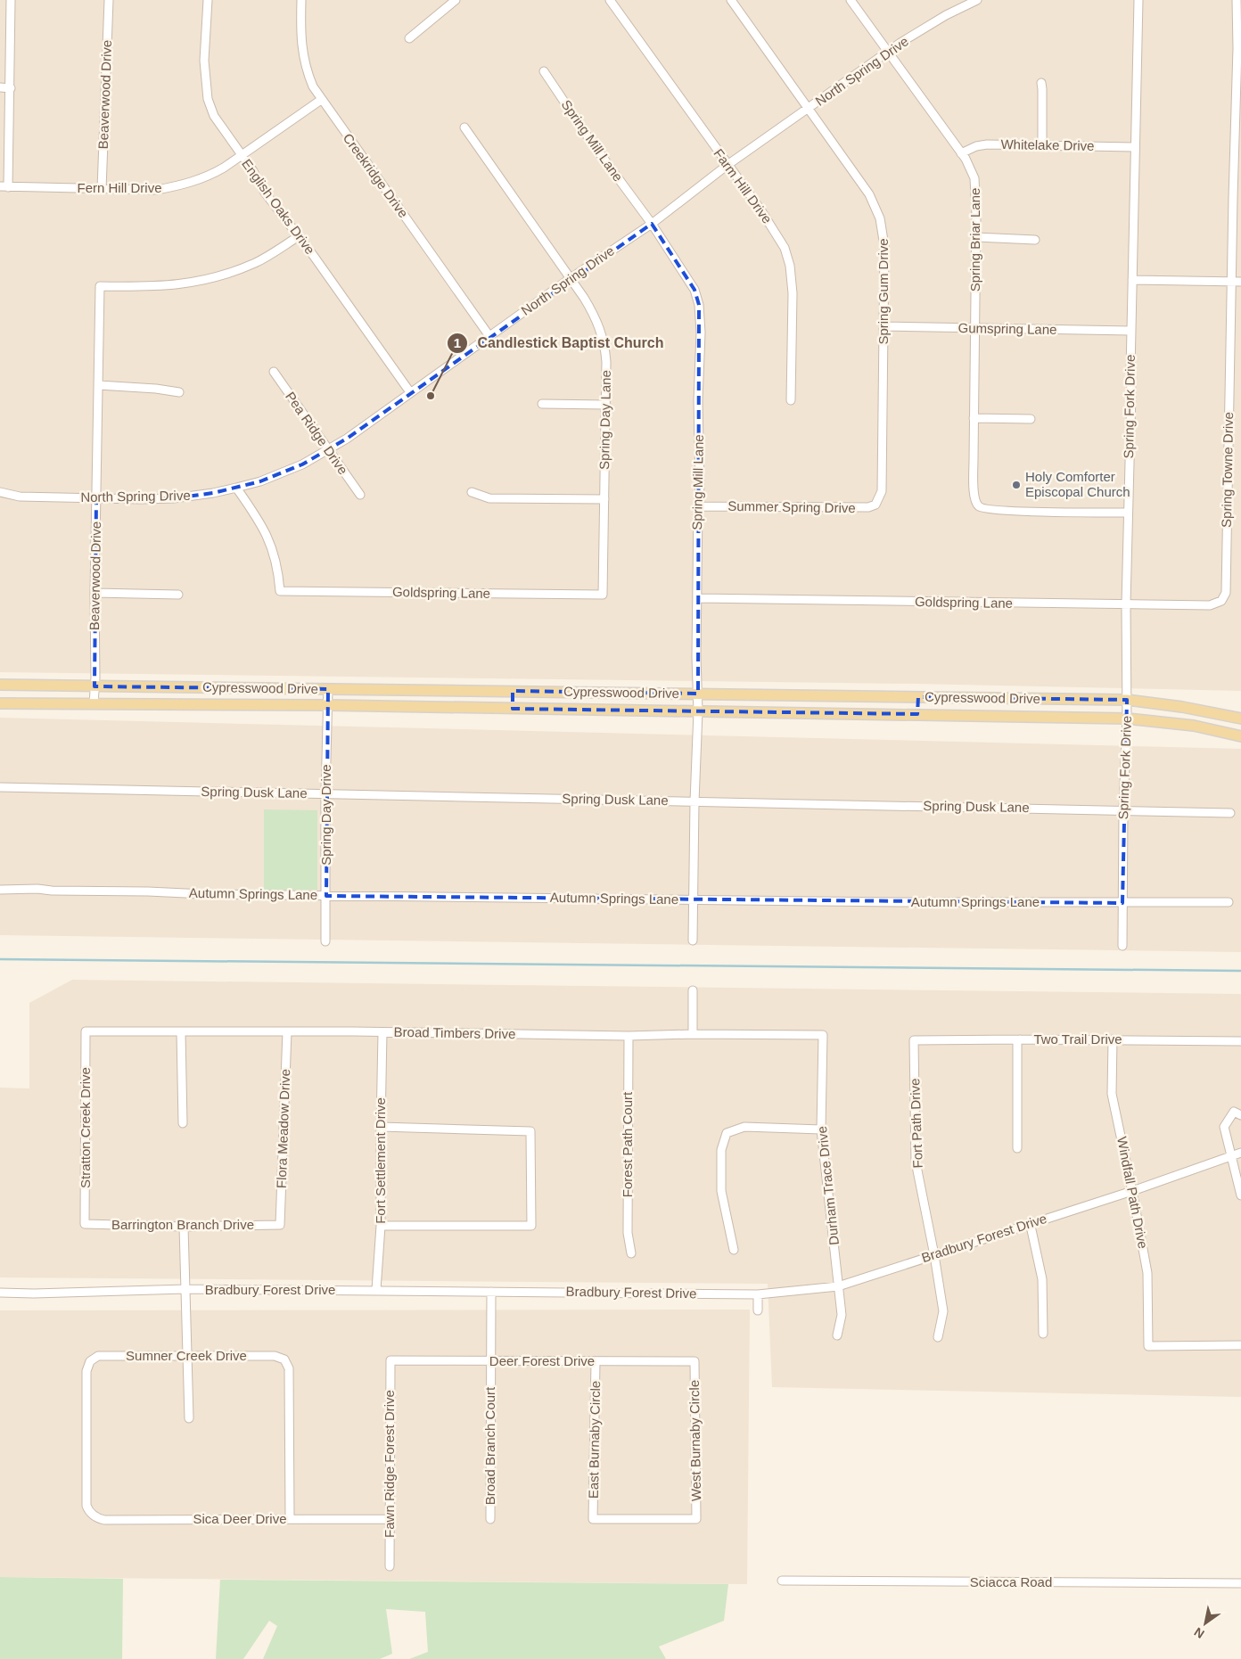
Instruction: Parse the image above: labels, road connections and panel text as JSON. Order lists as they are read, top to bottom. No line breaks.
{"streets":{"main road":["Cypresswood Drive"],"street":["North Spring Drive","Beaverwood Drive","Spring Mill Lane","Whitelake Drive","Creekridge Drive","Farm Hill Drive","Fern Hill Drive","English Oaks Drive","Spring Briar Lane","Spring Gum Drive","Gumspring Lane","Spring Fork Drive","Spring Day Lane","Pea Ridge Drive","Spring Towne Drive","Summer Spring Drive","Goldspring Lane","Spring Dusk Lane","Spring Day Drive","Autumn Springs Lane","Broad Timbers Drive","Two Trail Drive","Fort Path Drive","Stratton Creek Drive","Flora Meadow Drive","Forest Path Court","Fort Settlement Drive","Durham Trace Drive","Windfall Path Drive","Barrington Branch Drive","Bradbury Forest Drive","Sumner Creek Drive","Deer Forest Drive","East Burnaby Circle","West Burnaby Circle","Broad Branch Court","Fawn Ridge Forest Drive","Sica Deer Drive","Sciacca Road"]},"crossings":[["North Spring Drive","Beaverwood Drive"],["North Spring Drive","Spring Mill Lane"],["North Spring Drive","Creekridge Drive"],["North Spring Drive","Farm Hill Drive"],["North Spring Drive","English Oaks Drive"],["North Spring Drive","Spring Briar Lane"],["North Spring Drive","Spring Gum Drive"],["North Spring Drive","Spring Day Lane"],["North Spring Drive","Pea Ridge Drive"],["North Spring Drive","Goldspring Lane"],["Beaverwood Drive","Fern Hill Drive"],["Beaverwood Drive","English Oaks Drive"],["Beaverwood Drive","Cypresswood Drive"],["Spring Mill Lane","Summer Spring Drive"],["Spring Mill Lane","Goldspring Lane"],["Spring Mill Lane","Cypresswood Drive"],["Spring Mill Lane","Spring Dusk Lane"],["Spring Mill Lane","Autumn Springs Lane"],["Whitelake Drive","Spring Briar Lane"],["Whitelake Drive","Spring Fork Drive"],["Creekridge Drive","Fern Hill Drive"],["Fern Hill Drive","English Oaks Drive"],["Spring Briar Lane","Gumspring Lane"],["Spring Briar Lane","Spring Fork Drive"],["Spring Gum Drive","Gumspring Lane"],["Spring Gum Drive","Summer Spring Drive"],["Gumspring Lane","Spring Fork Drive"],["Spring Fork Drive","Goldspring Lane"],["Spring Fork Drive","Cypresswood Drive"],["Spring Fork Drive","Spring Dusk Lane"],["Spring Fork Drive","Autumn Springs Lane"],["Spring Day Lane","Goldspring Lane"],["Spring Towne Drive","Goldspring Lane"],["Cypresswood Drive","Spring Day Drive"],["Spring Dusk Lane","Spring Day Drive"],["Spring Day Drive","Autumn Springs Lane"],["Broad Timbers Drive","Stratton Creek Drive"],["Broad Timbers Drive","Flora Meadow Drive"],["Broad Timbers Drive","Forest Path Court"],["Broad Timbers Drive","Fort Settlement Drive"],["Broad Timbers Drive","Durham Trace Drive"],["Two Trail Drive","Fort Path Drive"],["Two Trail Drive","Windfall Path Drive"],["Fort Path Drive","Bradbury Forest Drive"],["Stratton Creek Drive","Barrington Branch Drive"],["Flora Meadow Drive","Barrington Branch Drive"],["Fort Settlement Drive","Bradbury Forest Drive"],["Durham Trace Drive","Bradbury Forest Drive"],["Windfall Path Drive","Bradbury Forest Drive"],["Bradbury Forest Drive","Broad Branch Court"],["Sumner Creek Drive","Sica Deer Drive"],["Deer Forest Drive","East Burnaby Circle"],["Deer Forest Drive","West Burnaby Circle"],["Deer Forest Drive","Broad Branch Court"],["Deer Forest Drive","Fawn Ridge Forest Drive"],["East Burnaby Circle","West Burnaby Circle"],["Fawn Ridge Forest Drive","Sica Deer Drive"]],"places":["Candlestick Baptist Church","Holy Comforter Episcopal Church"],"north":"bottom left"}
